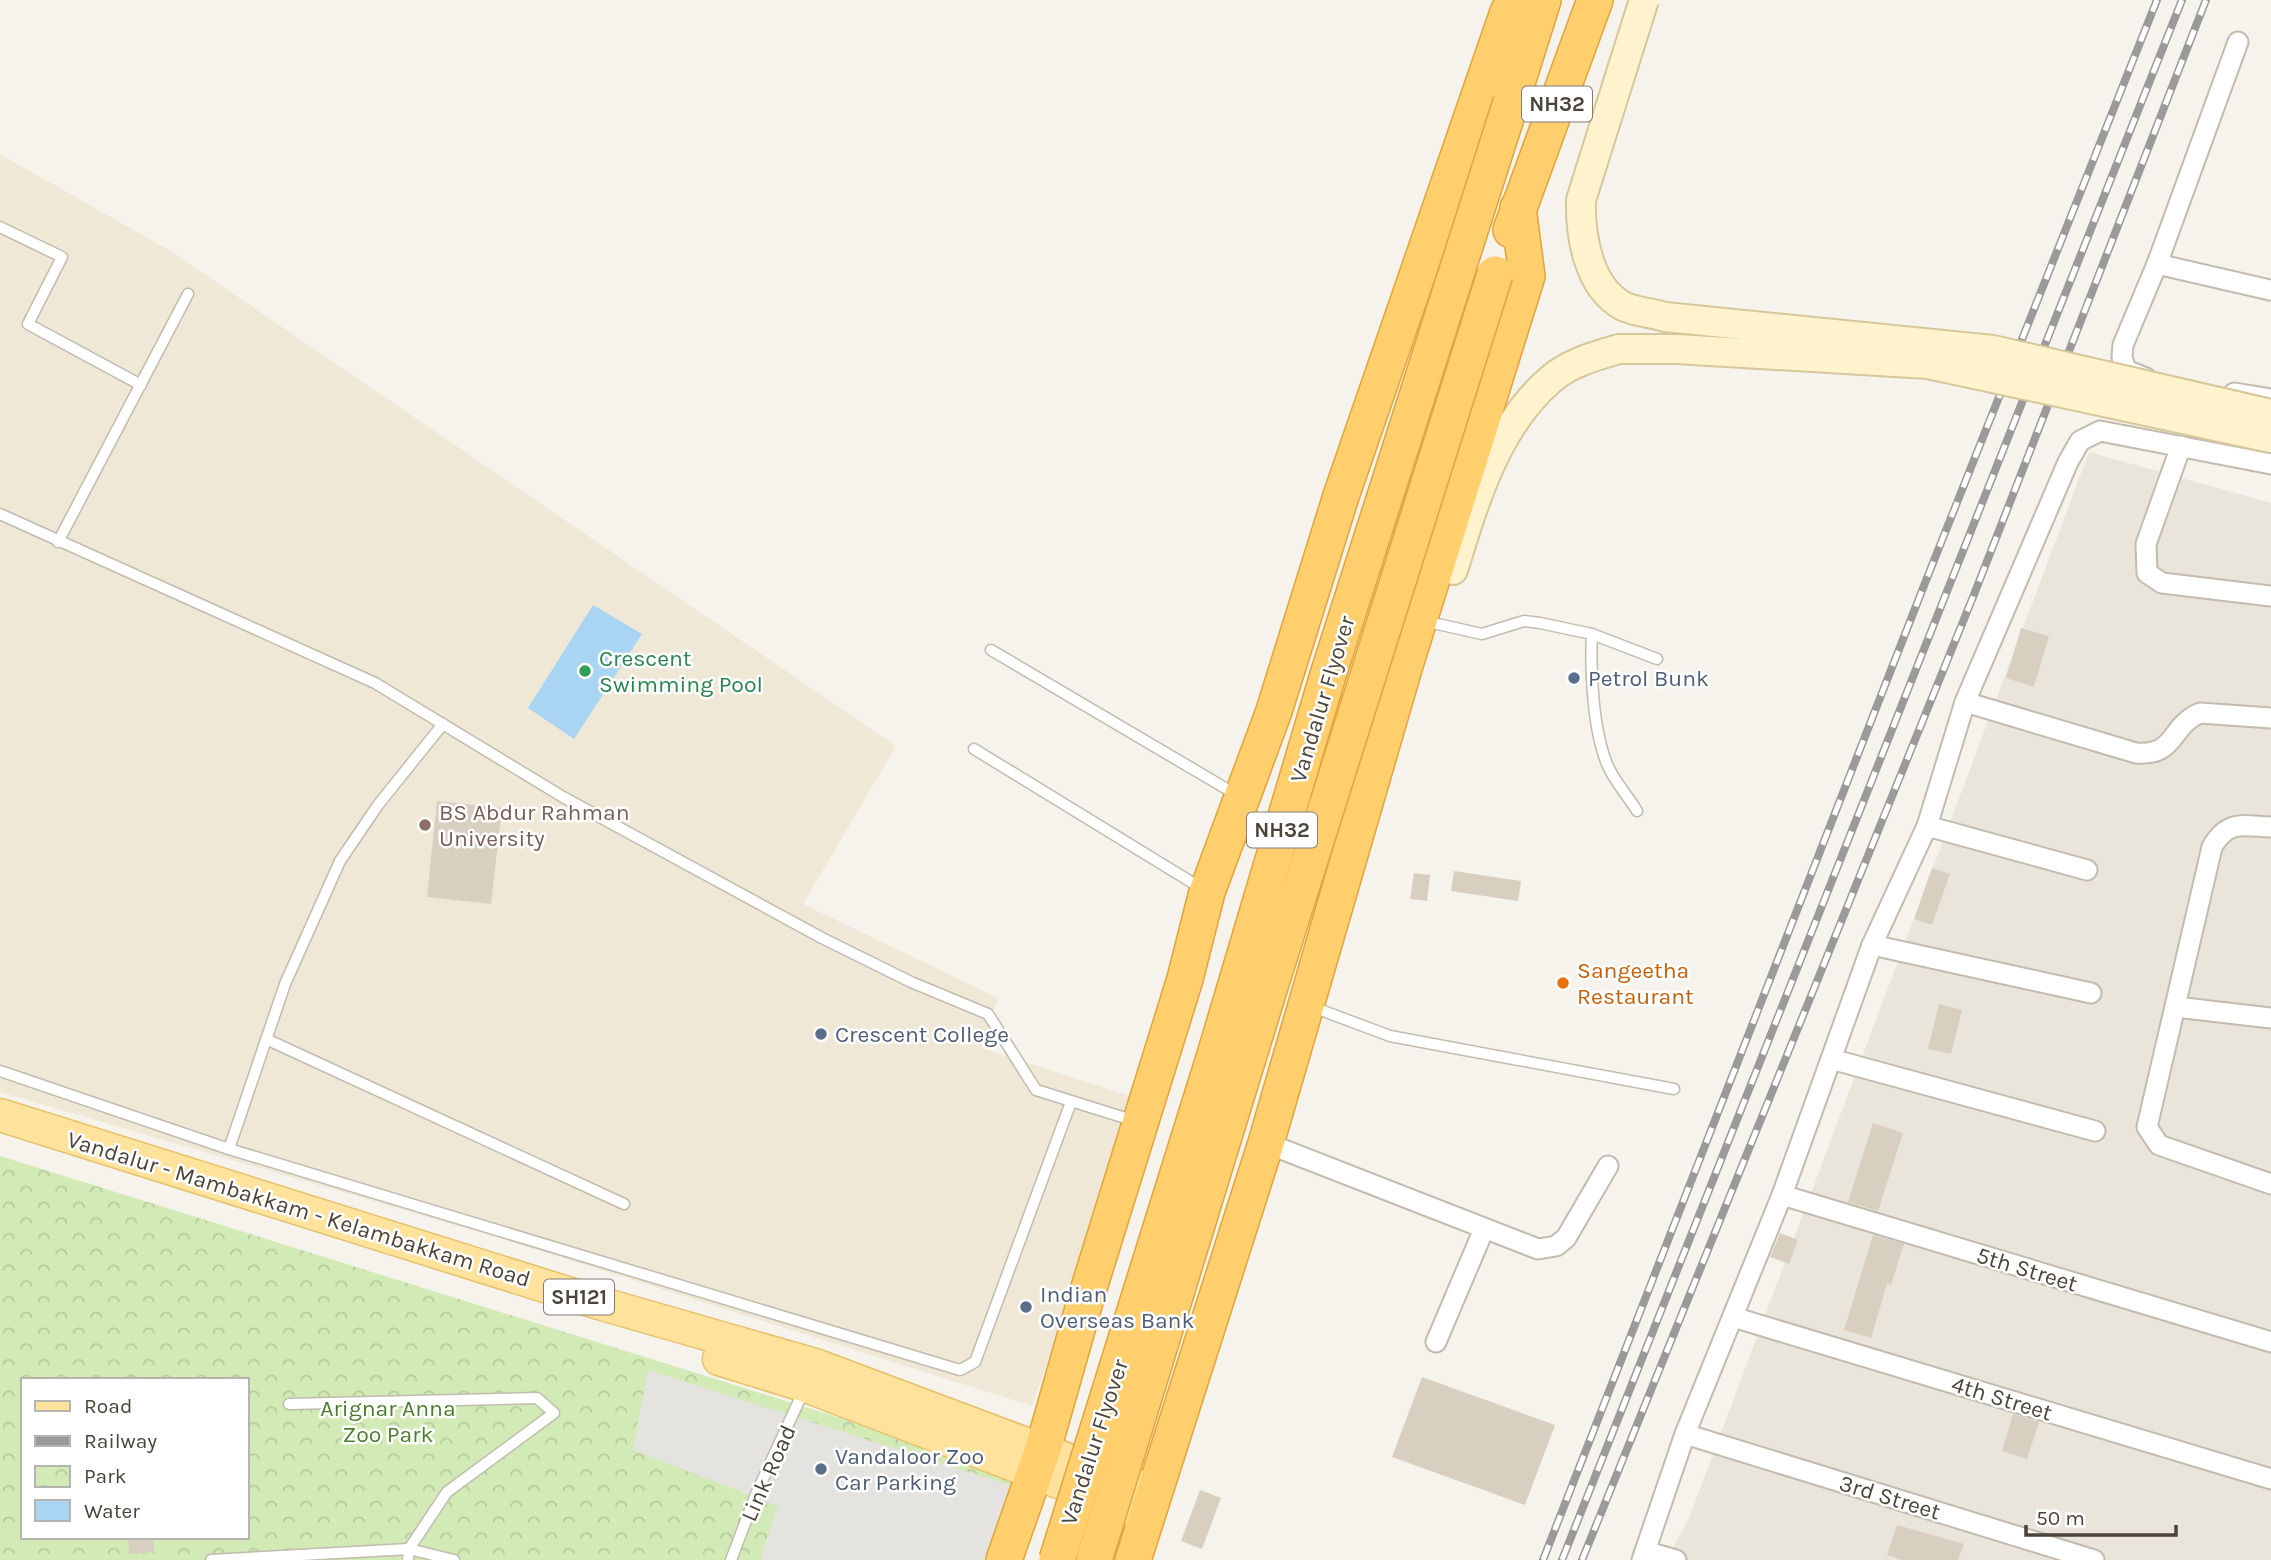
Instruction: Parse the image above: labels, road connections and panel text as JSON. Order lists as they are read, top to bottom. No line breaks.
{"streets":{"highway":["NH32","Vandalur Flyover"],"main road":["Vandalur - Mambakkam - Kelambakkam Road","SH121"],"street":["5th Street","4th Street","3rd Street"],"lane":["Link Road"]},"crossings":[["NH32","Vandalur Flyover"],["Vandalur - Mambakkam - Kelambakkam Road","Link Road"]],"parks":["Arignar Anna Zoo Park"],"places":["Crescent Swimming Pool","Petrol Bunk","BS Abdur Rahman University","Sangeetha Restaurant","Crescent College","Indian Overseas Bank","Vandaloor Zoo Car Parking"],"legend":["Road","Railway","Park","Water"],"scale_bar":"50 m"}
